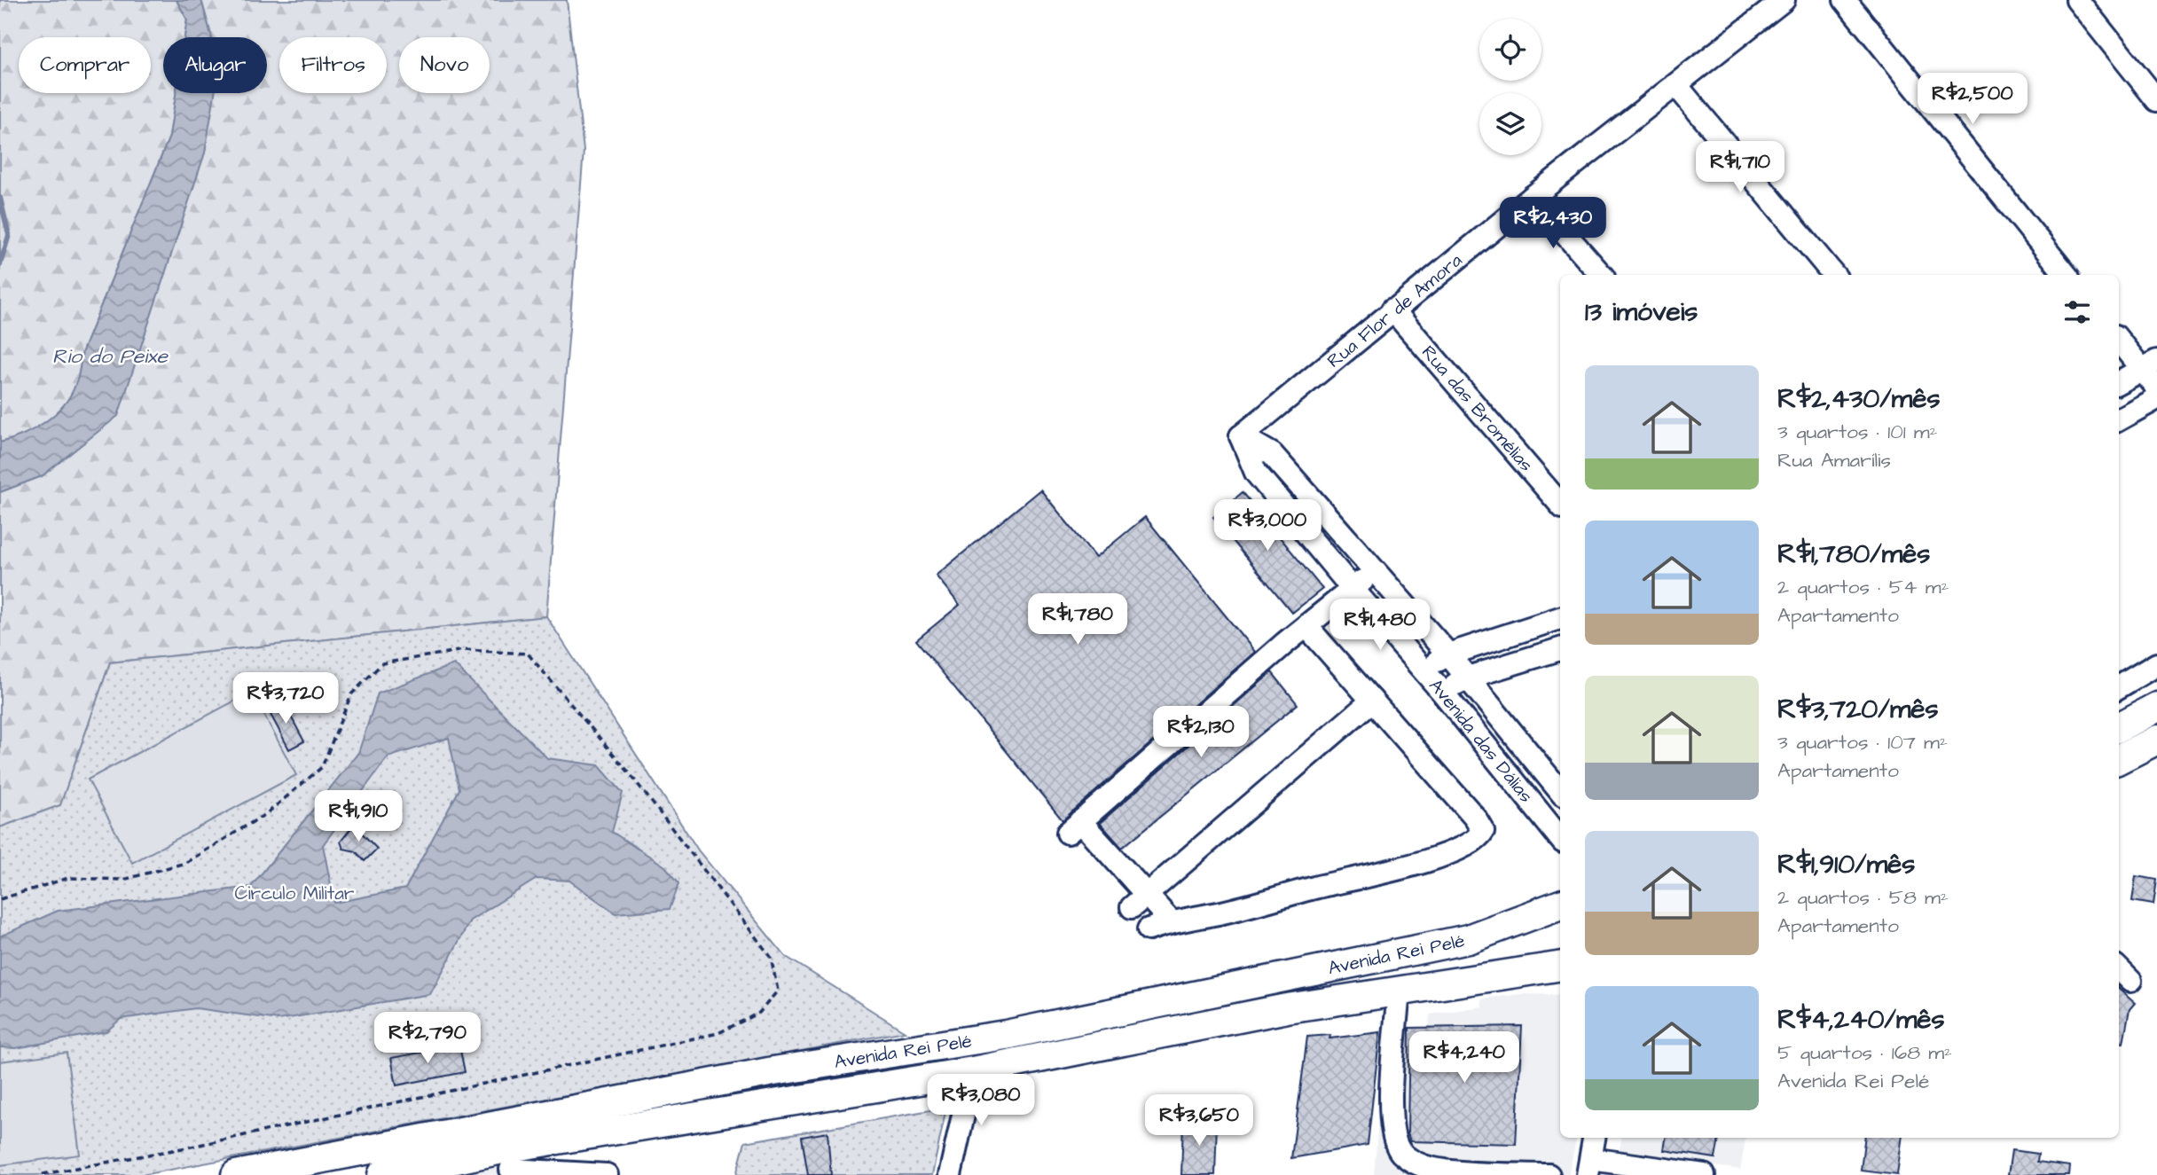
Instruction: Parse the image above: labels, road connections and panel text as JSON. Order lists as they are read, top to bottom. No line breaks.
{"streets":{"main road":["Avenida Rei Pelé"],"street":["Rua Flor de Amora","Rua das Bromélias","Avenida das Dálias"]},"crossings":[["Rua Flor de Amora","Rua das Bromélias"],["Rua Flor de Amora","Avenida das Dálias"]],"water":["Rio do Peixe"],"parks":["Circulo Militar"],"page":{"chip":["Comprar","Alugar","Filtros","Novo"],"price":["R$2,500","R$1,710","R$2,430","R$3,000","R$1,780","R$1,480","R$3,720","R$2,130","R$1,910","R$2,790","R$4,240","R$3,080","R$3,650"],"heading":"13 imóveis","list":[{"name":"R$2,430/mês","note":"3 quartos · 101 m² · Rua Amarílis"},{"name":"R$1,780/mês","note":"2 quartos · 54 m² · Apartamento"},{"name":"R$3,720/mês","note":"3 quartos · 107 m² · Apartamento"},{"name":"R$1,910/mês","note":"2 quartos · 58 m² · Apartamento"},{"name":"R$4,240/mês","note":"5 quartos · 168 m² · Avenida Rei Pelé"}]}}
